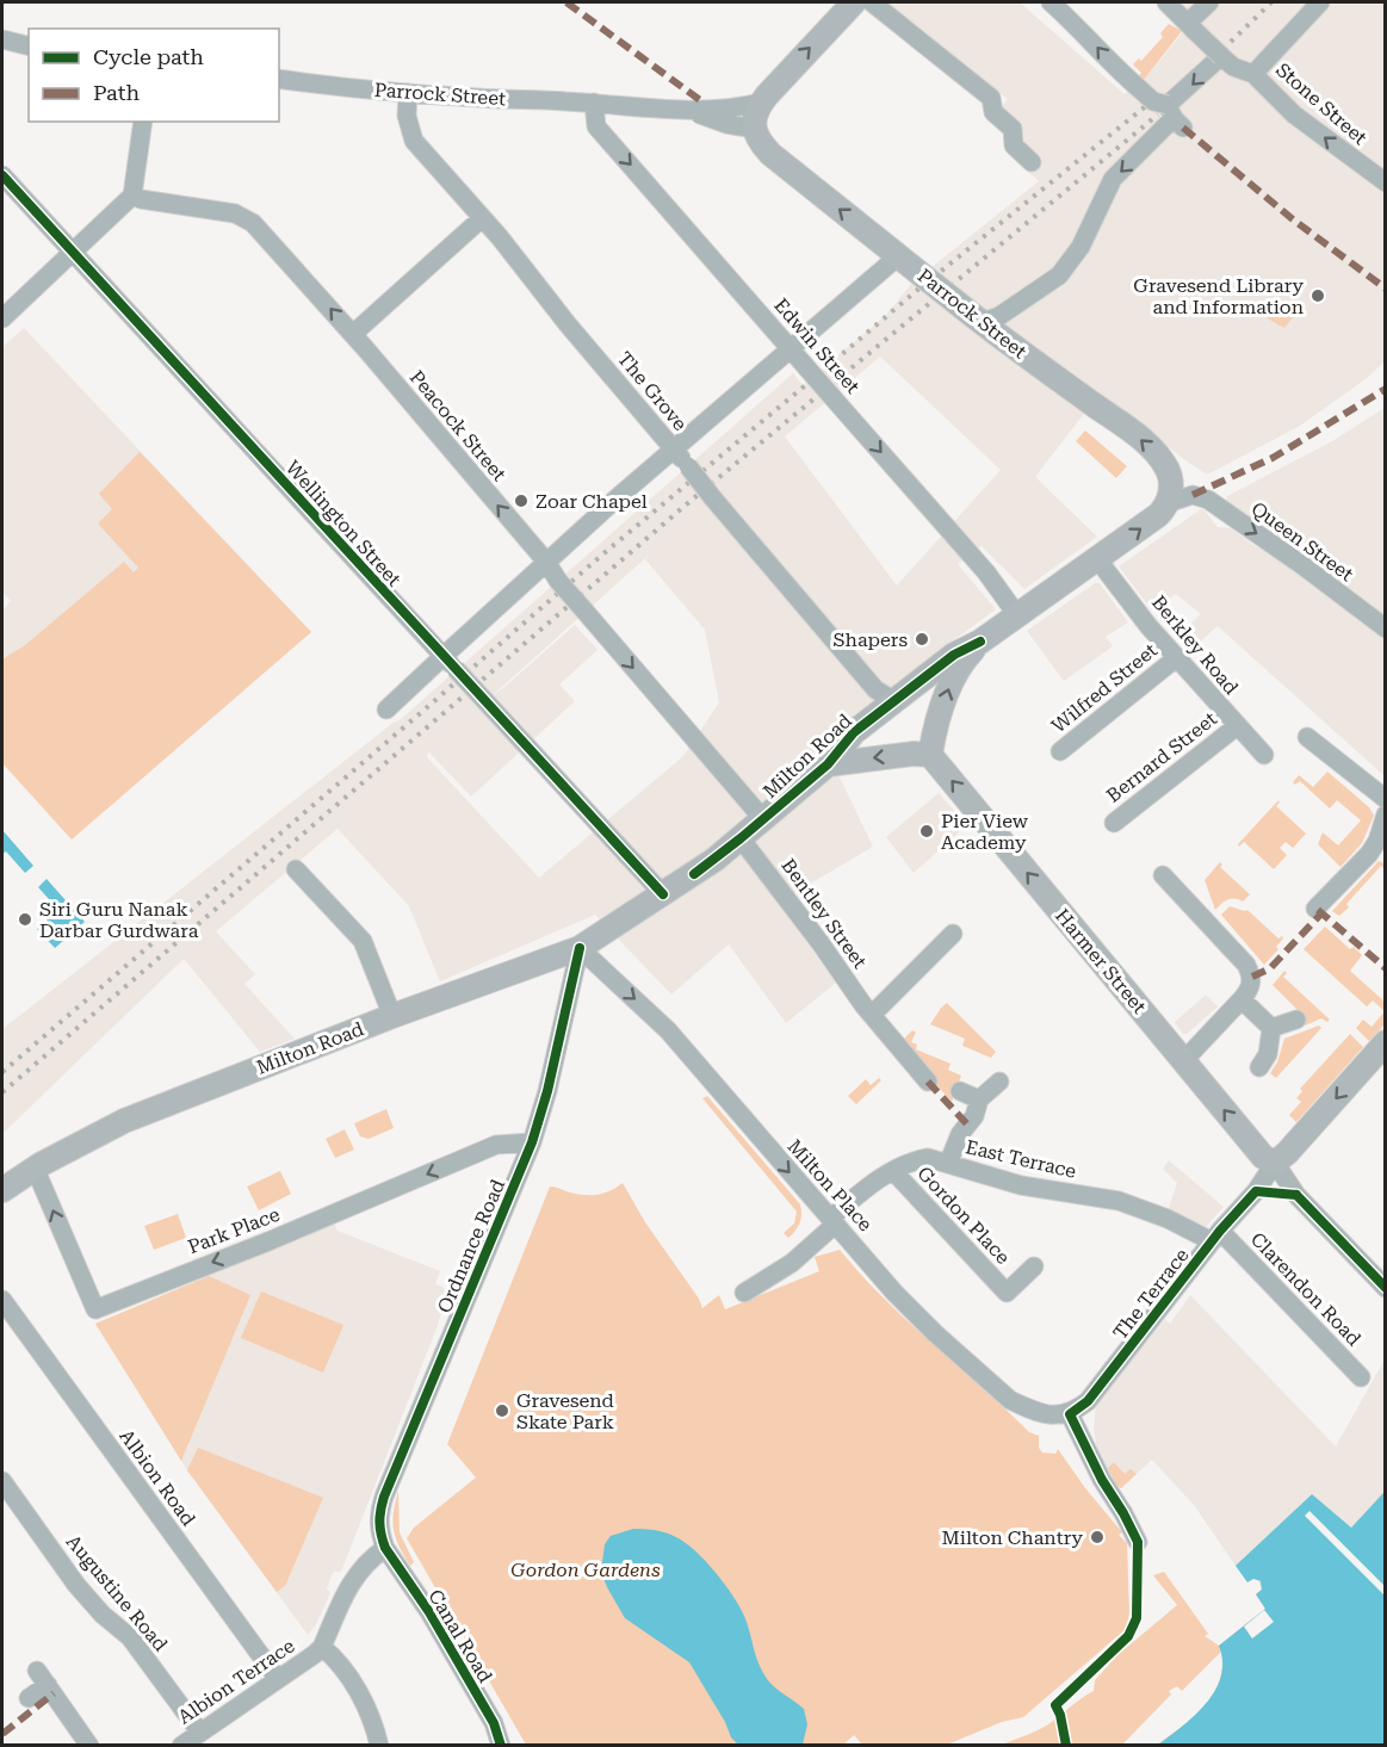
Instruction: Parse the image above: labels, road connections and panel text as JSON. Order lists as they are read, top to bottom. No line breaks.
{"streets":{"main road":["Parrock Street","Milton Road","Harmer Street","The Terrace"],"street":["Stone Street","Edwin Street","The Grove","Peacock Street","Wellington Street","Queen Street","Berkley Road","Wilfred Street","Bernard Street","Bentley Street","East Terrace","Milton Place","Gordon Place","Park Place","Ordnance Road","Clarendon Road","Albion Road","Augustine Road","Canal Road","Albion Terrace"]},"crossings":[["Parrock Street","Edwin Street"],["Parrock Street","The Grove"],["Parrock Street","Queen Street"],["Parrock Street","Milton Road"],["Edwin Street","Milton Road"],["The Grove","Milton Road"],["Peacock Street","Milton Road"],["Wellington Street","Milton Road"],["Queen Street","Milton Road"],["Berkley Road","Wilfred Street"],["Berkley Road","Milton Road"],["Berkley Road","Bernard Street"],["Milton Road","Bentley Street"],["Milton Road","Milton Place"],["Milton Road","Park Place"],["Milton Road","Ordnance Road"],["Harmer Street","The Terrace"],["East Terrace","Milton Place"],["East Terrace","Gordon Place"],["East Terrace","Clarendon Road"],["East Terrace","The Terrace"],["Milton Place","Ordnance Road"],["Milton Place","The Terrace"],["Park Place","Ordnance Road"],["Ordnance Road","Canal Road"],["Ordnance Road","Albion Terrace"],["Clarendon Road","The Terrace"],["Albion Road","Albion Terrace"],["Augustine Road","Albion Terrace"],["Canal Road","Albion Terrace"]],"one_way":["Parrock Street","Stone Street","Edwin Street","Queen Street","Harmer Street","Milton Place"],"parks":["Gordon Gardens"],"places":["Gravesend Library and Information","Zoar Chapel","Shapers","Pier View Academy","Siri Guru Nanak Darbar Gurdwara","Gravesend Skate Park","Milton Chantry"],"legend":["Cycle path","Path"]}
